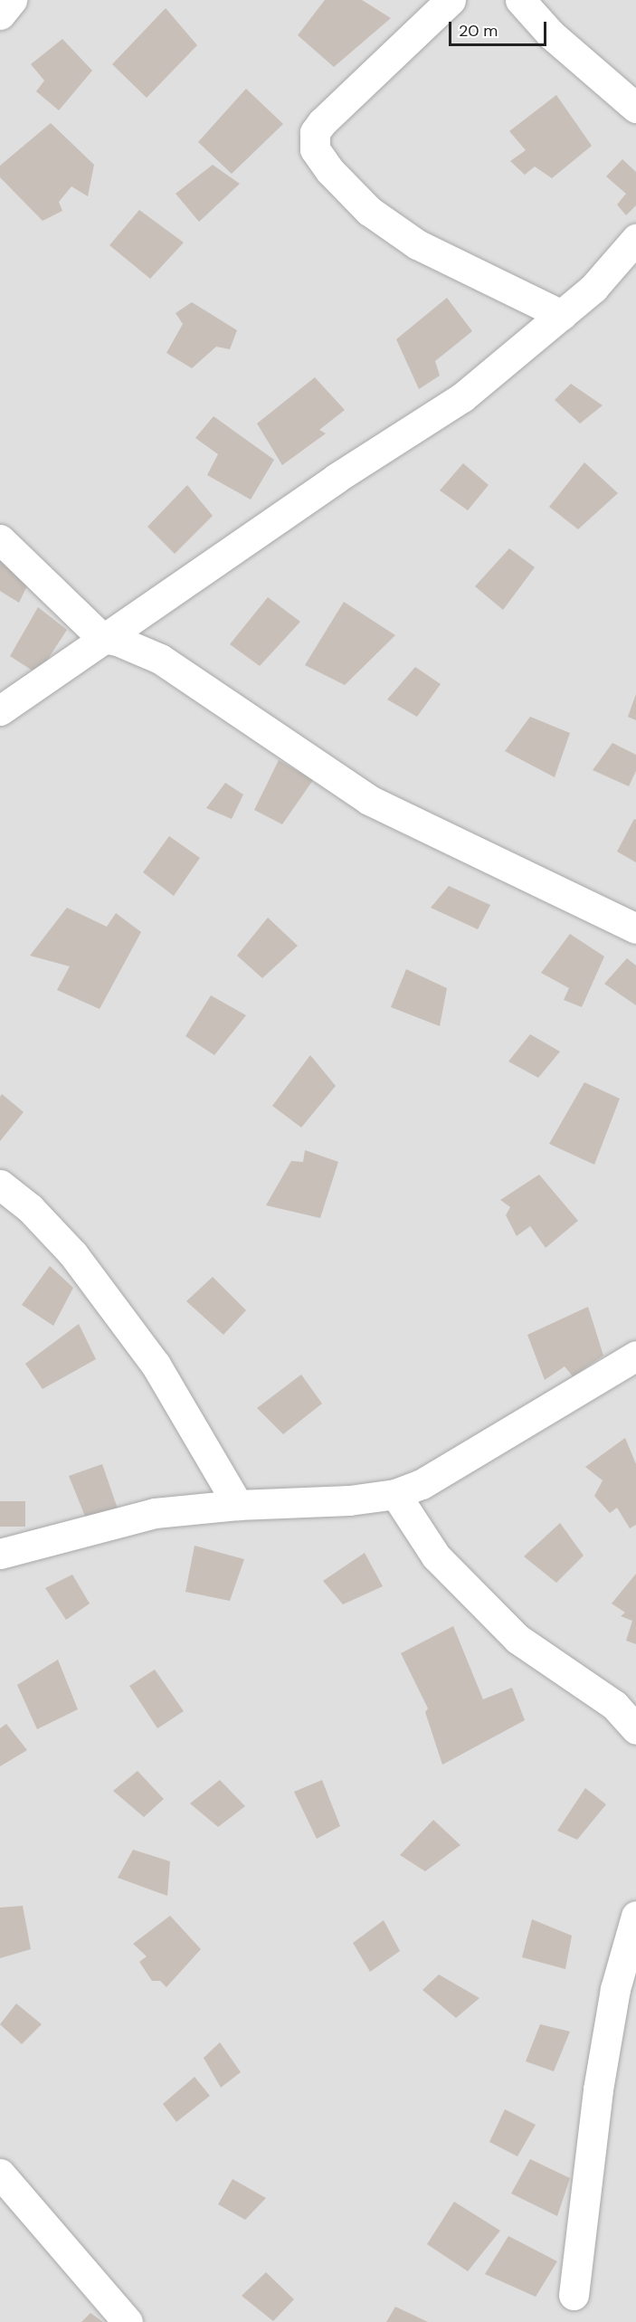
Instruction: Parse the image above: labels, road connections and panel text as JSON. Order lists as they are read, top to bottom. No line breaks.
{"scale_bar":"20 m"}
